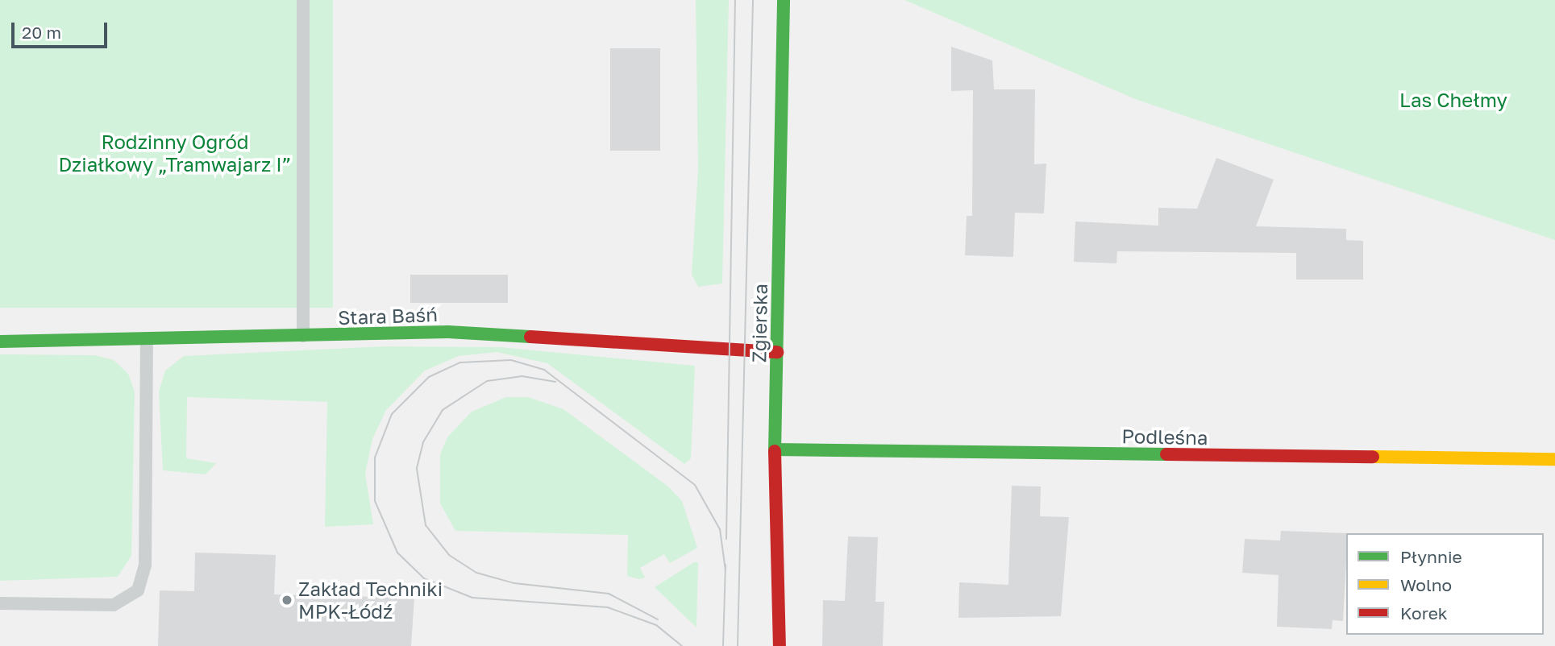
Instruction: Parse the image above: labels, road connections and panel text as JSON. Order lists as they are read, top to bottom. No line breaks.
{"streets":{"street":["Stara Baśń","Zgierska","Podleśna"]},"crossings":[["Stara Baśń","Zgierska"],["Zgierska","Podleśna"]],"parks":["Las Chełmy","Rodzinny Ogród Działkowy „Tramwajarz I”"],"places":["Zakład Techniki MPK-Łódź"],"legend":["Płynnie","Wolno","Korek"],"scale_bar":"20 m"}
